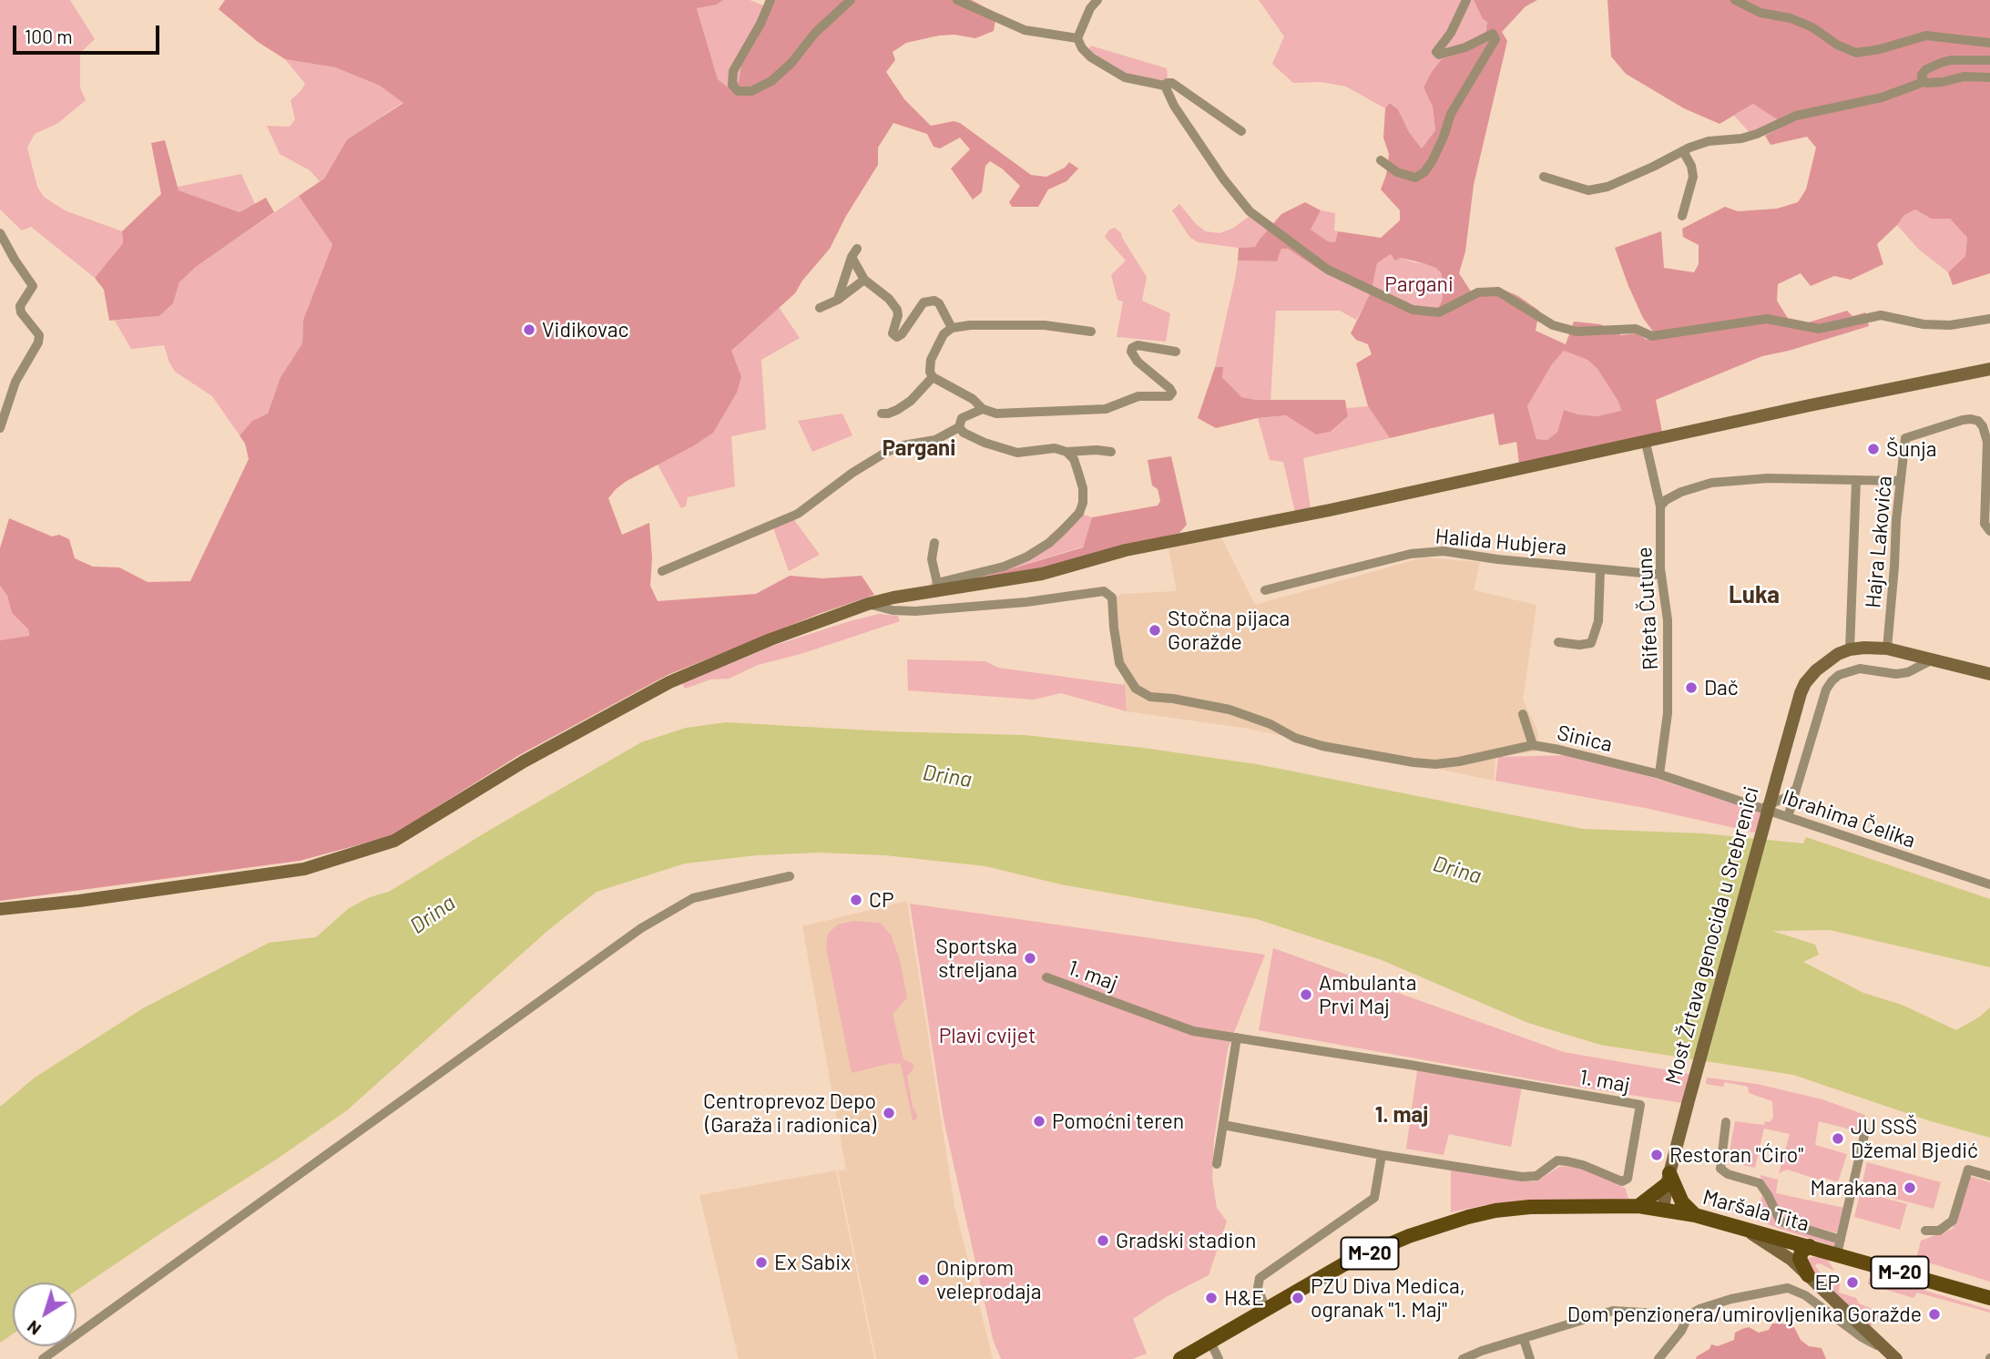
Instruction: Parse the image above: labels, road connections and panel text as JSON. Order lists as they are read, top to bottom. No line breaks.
{"streets":{"main road":["Maršala Tita","M-20"],"street":["Halida Hubjera","Hajra Lakovića","Rifeta Čutune","Sinica","Ibrahima Čelika","Most Žrtava genocida u Srebrenici","1. maj"]},"crossings":[["Halida Hubjera","Rifeta Čutune"],["Rifeta Čutune","Sinica"],["Rifeta Čutune","Ibrahima Čelika"],["Sinica","Ibrahima Čelika"],["Most Žrtava genocida u Srebrenici","Maršala Tita"],["Most Žrtava genocida u Srebrenici","M-20"],["Maršala Tita","M-20"]],"districts":["Pargani","Luka","1. maj"],"water":["Drina"],"parks":["Pargani","Plavi cvijet"],"places":["Vidikovac","Šunja","Stočna pijaca Goražde","Dač","CP","Sportska streljana","Ambulanta Prvi Maj","Centroprevoz Depo (Garaža i radionica)","Pomoćni teren","JU SSŠ Džemal Bjedić","Restoran \"Ćiro\"","Marakana","Gradski stadion","Ex Sabix","Oniprom veleprodaja","EP","H&E","PZU Diva Medica, ogranak \"1. Maj\"","Dom penzionera/umirovljenika Goražde"],"scale_bar":"100 m","north":"bottom left"}
